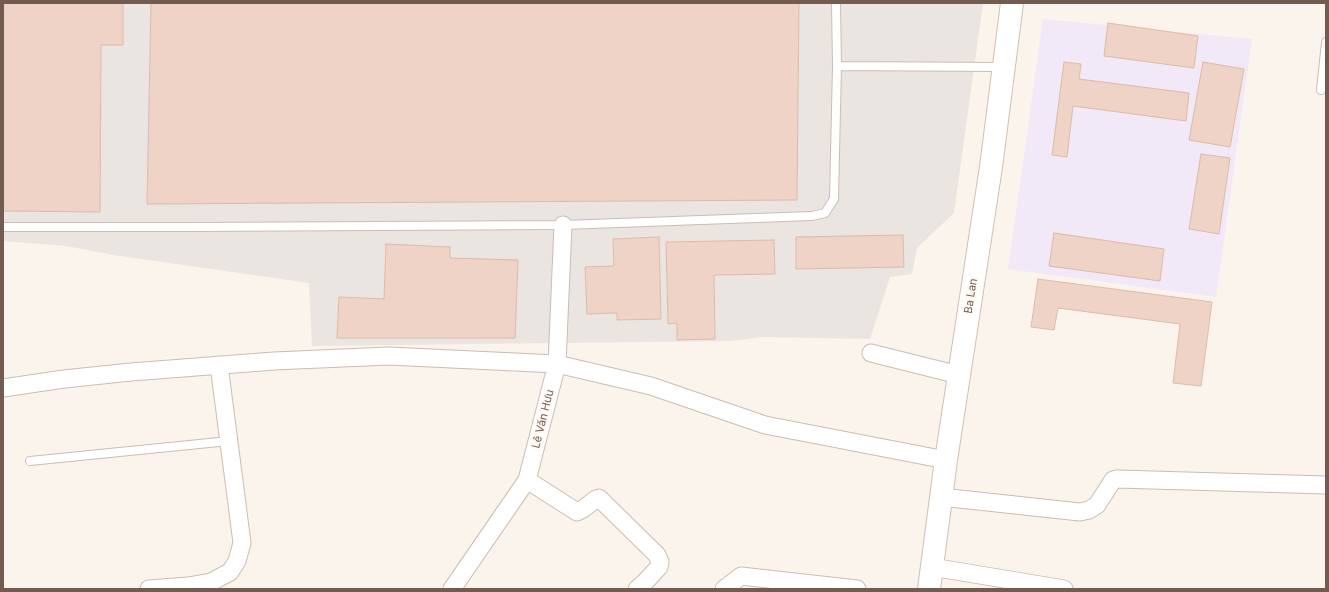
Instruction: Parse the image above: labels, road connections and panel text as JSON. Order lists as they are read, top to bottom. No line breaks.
{"streets":{"street":["Ba Lan","Lê Văn Hưu"]}}
